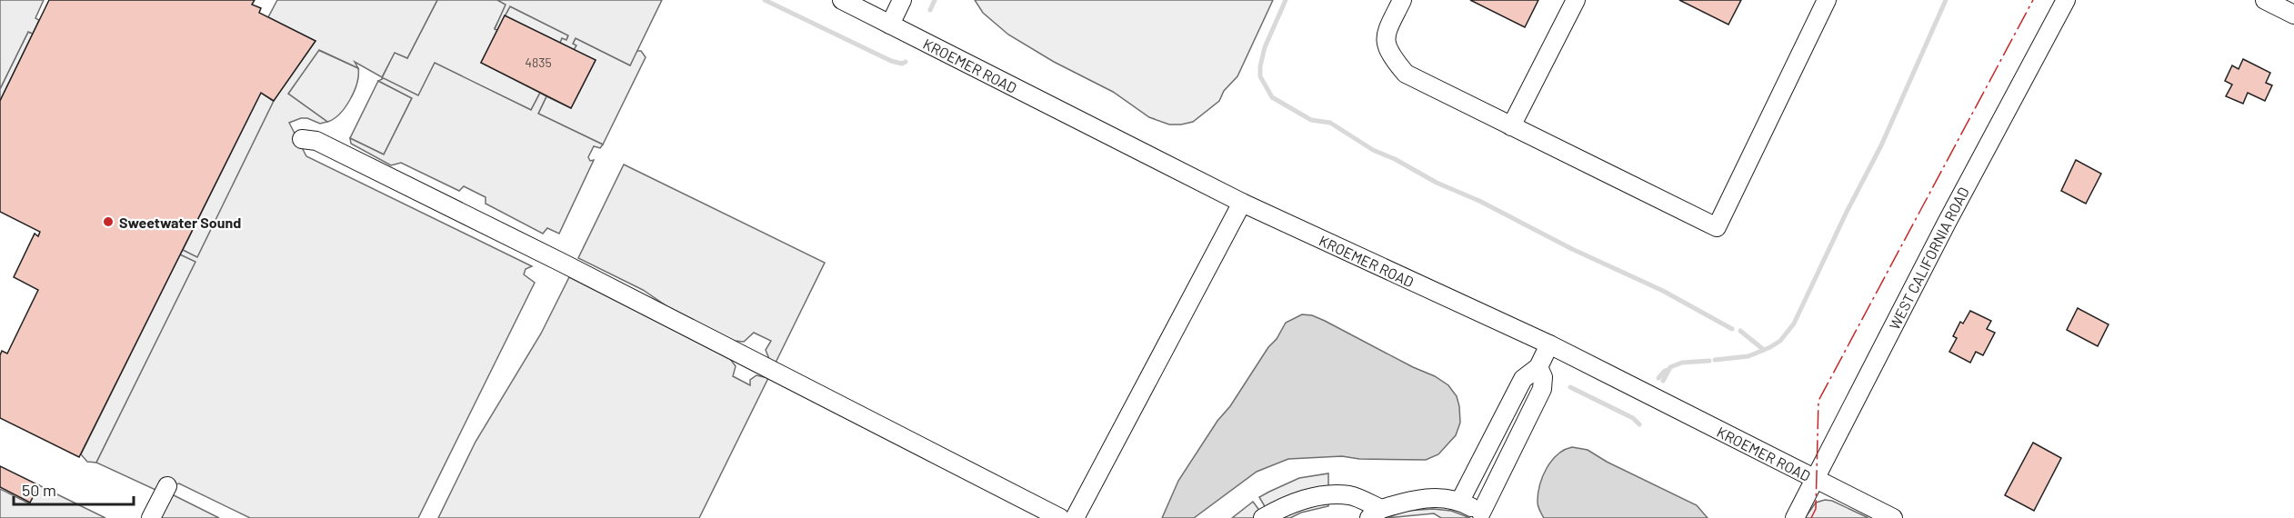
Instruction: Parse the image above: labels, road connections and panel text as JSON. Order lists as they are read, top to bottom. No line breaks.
{"streets":{"street":["KROEMER ROAD","WEST CALIFORNIA ROAD"]},"crossings":[["KROEMER ROAD","WEST CALIFORNIA ROAD"]],"places":["Sweetwater Sound"],"house_numbers":["4835"],"scale_bar":"50 m"}
